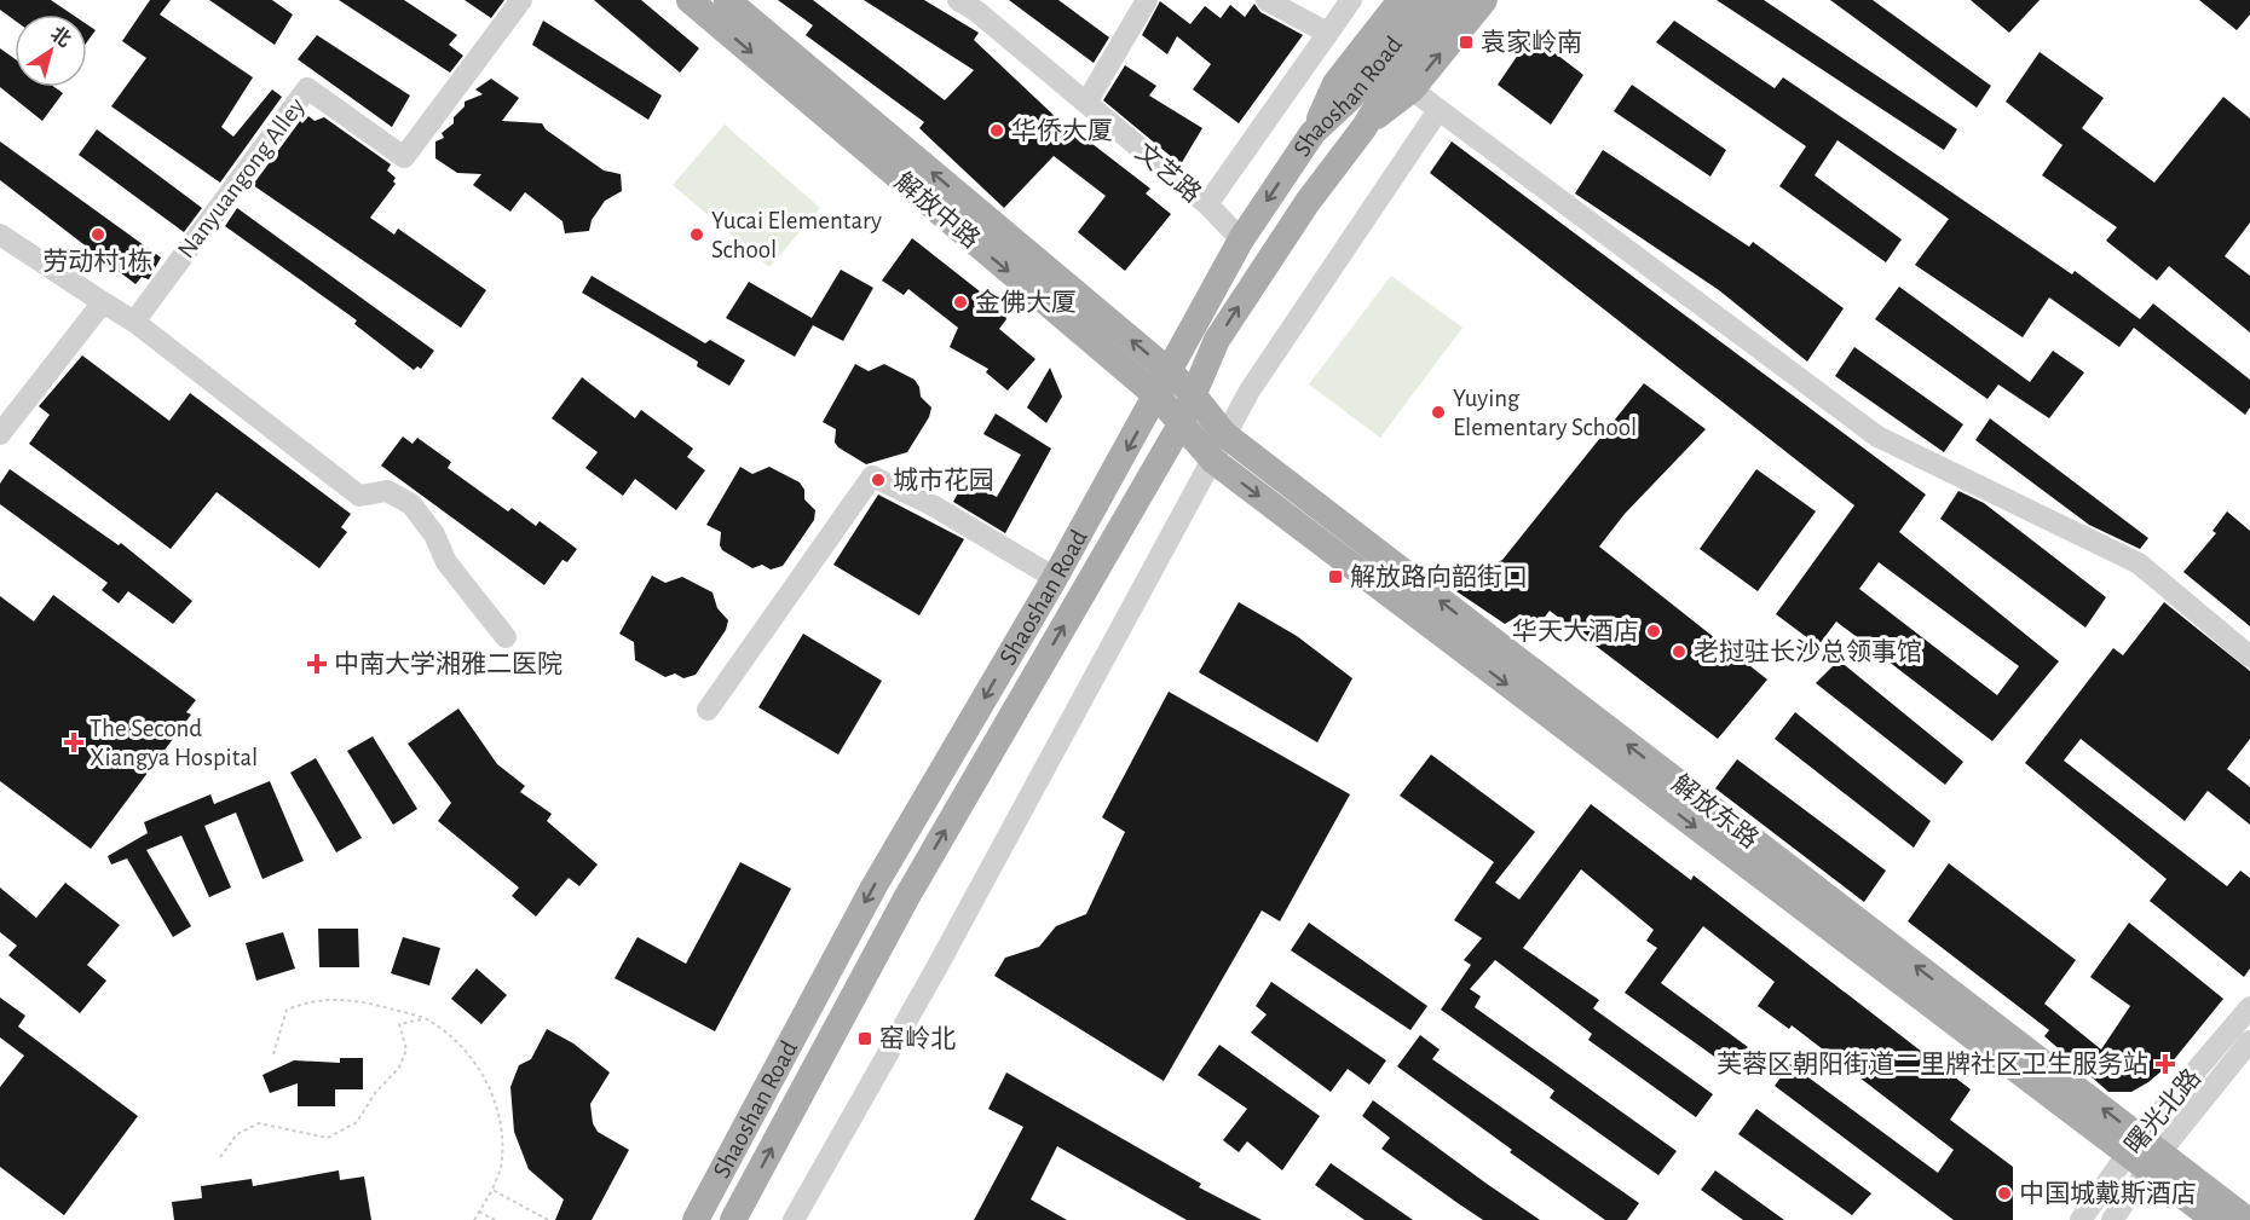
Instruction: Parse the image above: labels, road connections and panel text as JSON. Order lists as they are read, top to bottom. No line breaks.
{"streets":{"main road":["Shaoshan Road","解放中路","解放东路"],"street":["文艺路","Nanyuangong Alley","曙光北路"]},"crossings":[["Shaoshan Road","文艺路"],["Shaoshan Road","解放中路"],["Shaoshan Road","解放东路"],["解放中路","解放东路"],["解放东路","曙光北路"]],"places":{"transit":["袁家岭南","解放路向韶街口","窑岭北"],"other":["华侨大厦","劳动村1栋","Yucai Elementary School","金佛大厦","Yuying Elementary School","城市花园","华天大酒店","老挝驻长沙总领事馆","中国城戴斯酒店"],"health":["中南大学湘雅二医院","The Second Xiangya Hospital","芙蓉区朝阳街道二里牌社区卫生服务站"]},"north":"top right"}
